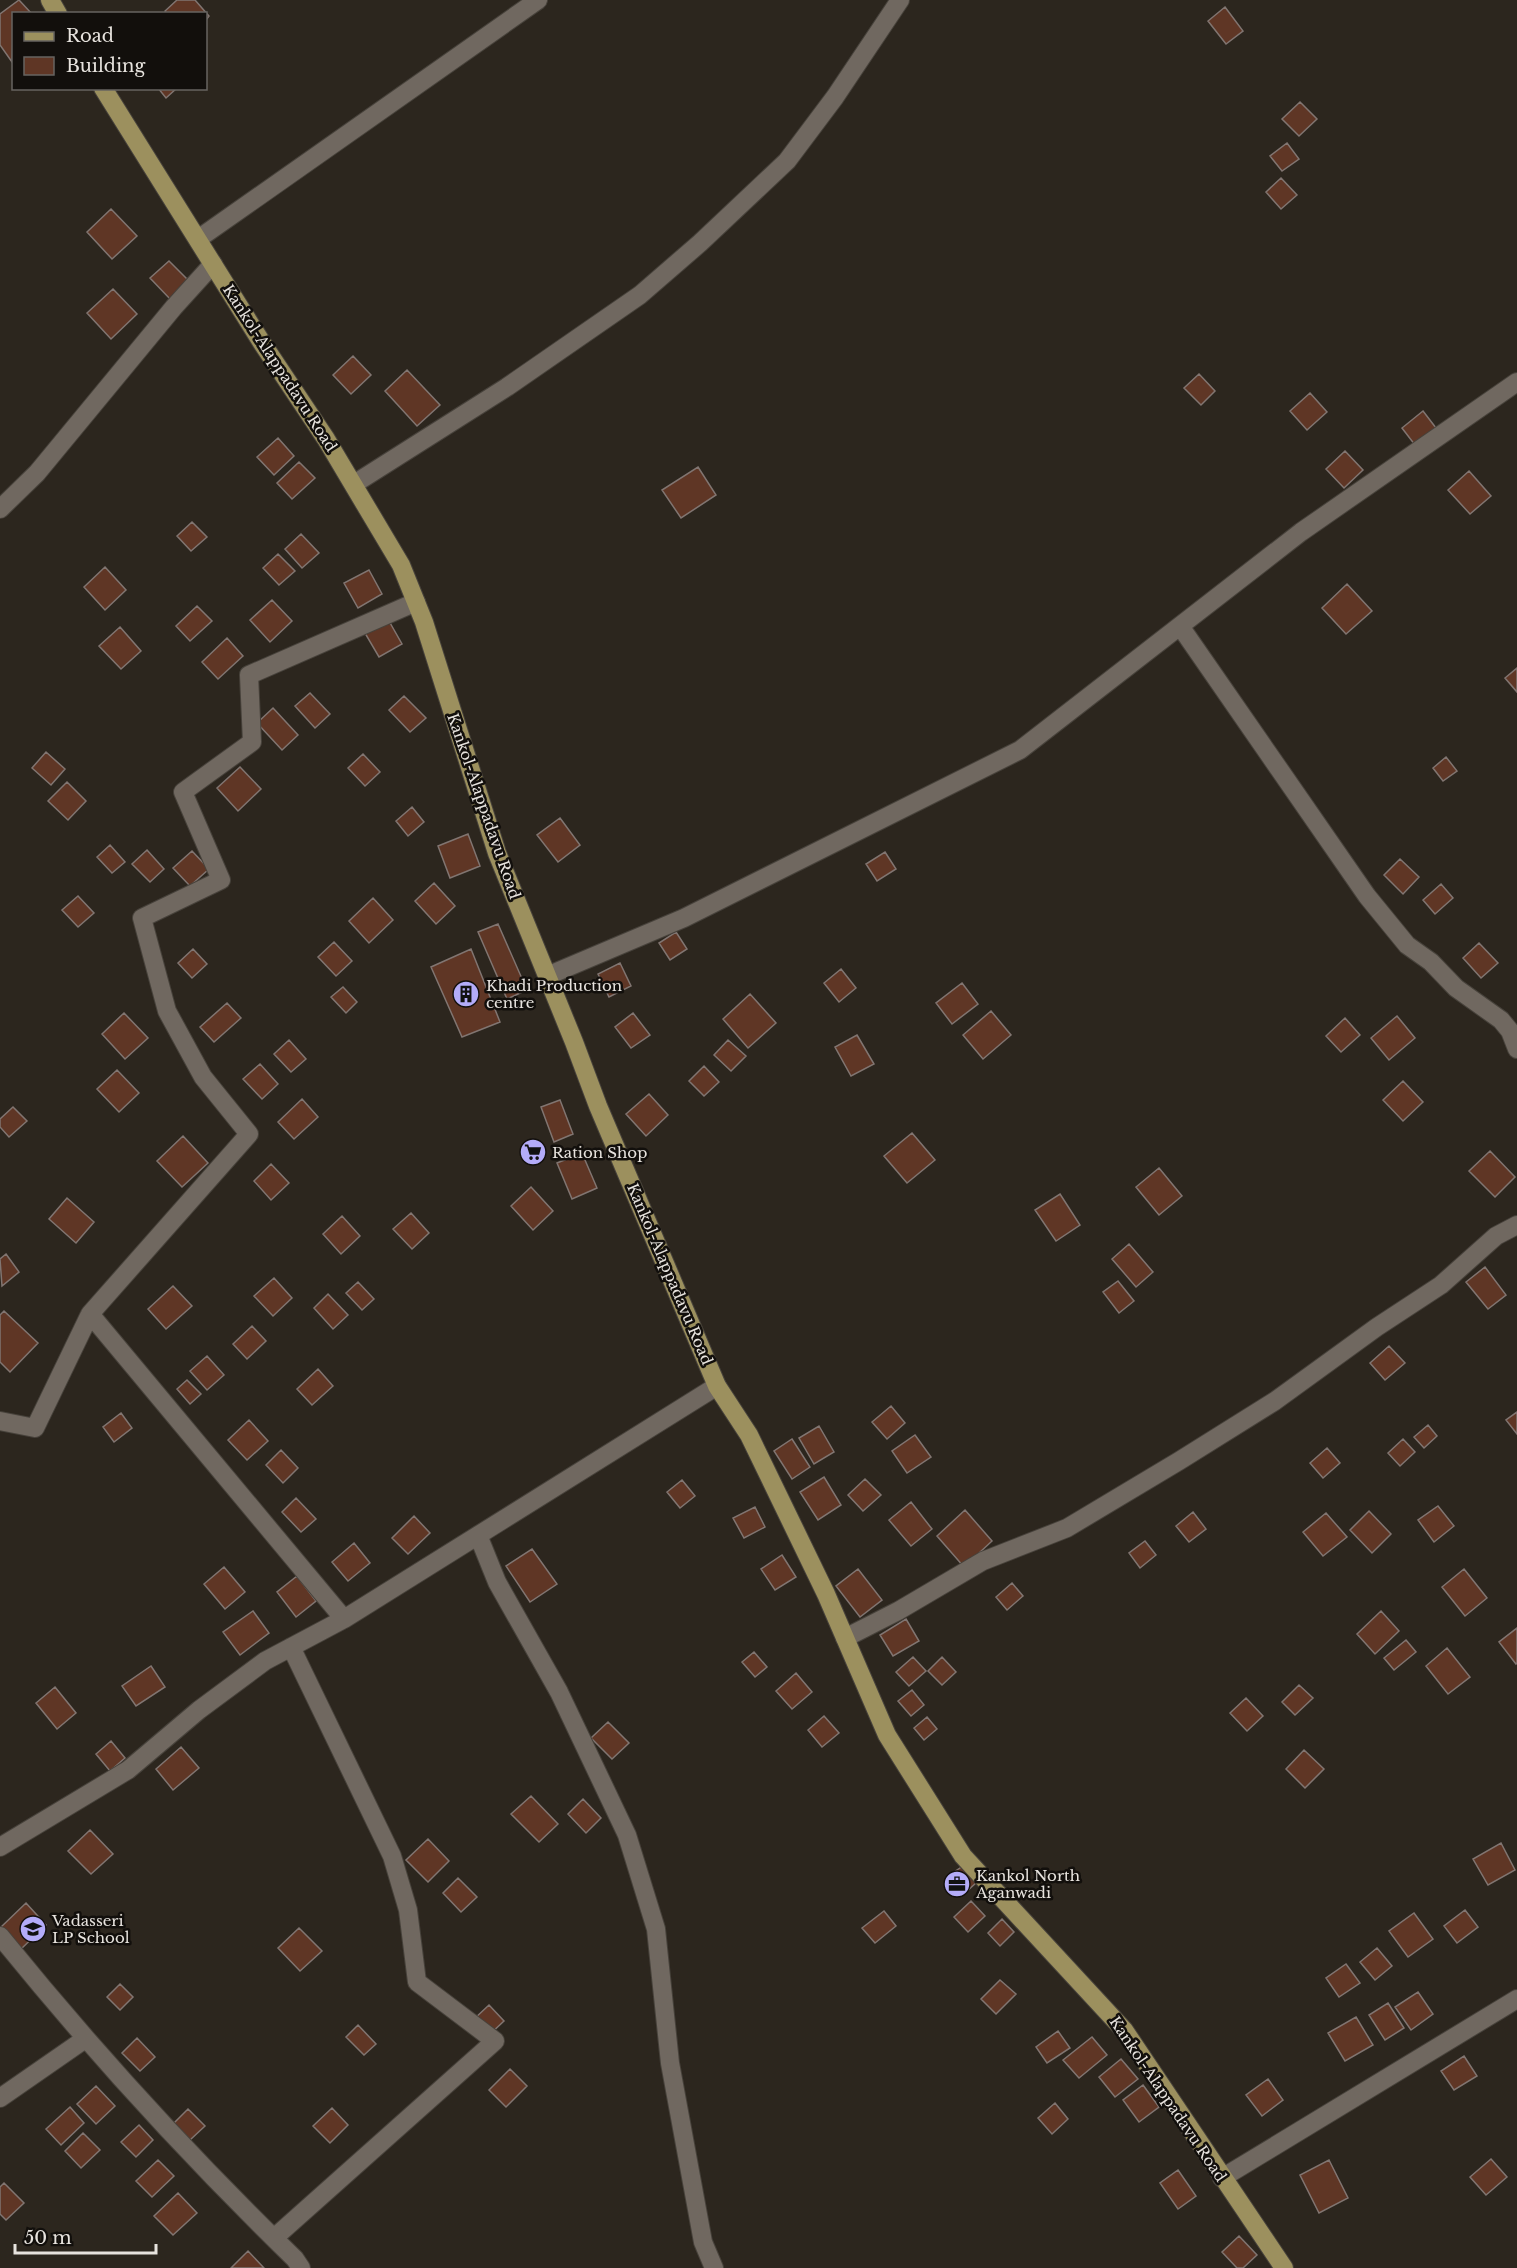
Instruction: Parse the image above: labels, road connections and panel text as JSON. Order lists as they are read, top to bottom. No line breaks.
{"streets":{"main road":["Kankol-Alappadavu Road"]},"places":{"building":["Khadi Production centre"],"supermarket":["Ration Shop"],"office":["Kankol North Aganwadi"],"school or university":["Vadasseri LP School"]},"legend":["Road","Building"],"scale_bar":"50 m"}
